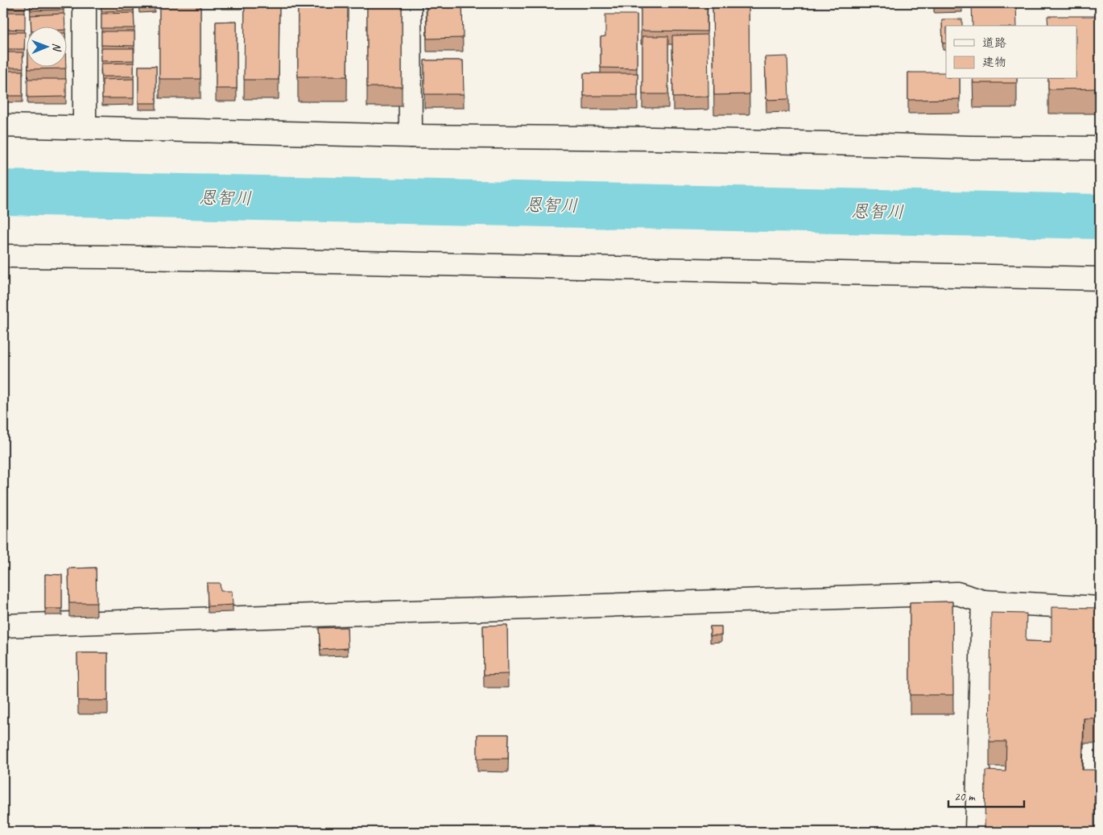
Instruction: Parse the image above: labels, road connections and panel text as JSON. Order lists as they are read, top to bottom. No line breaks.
{"water":["恩智川"],"legend":["道路","建物"],"scale_bar":"20 m","north":"right"}
